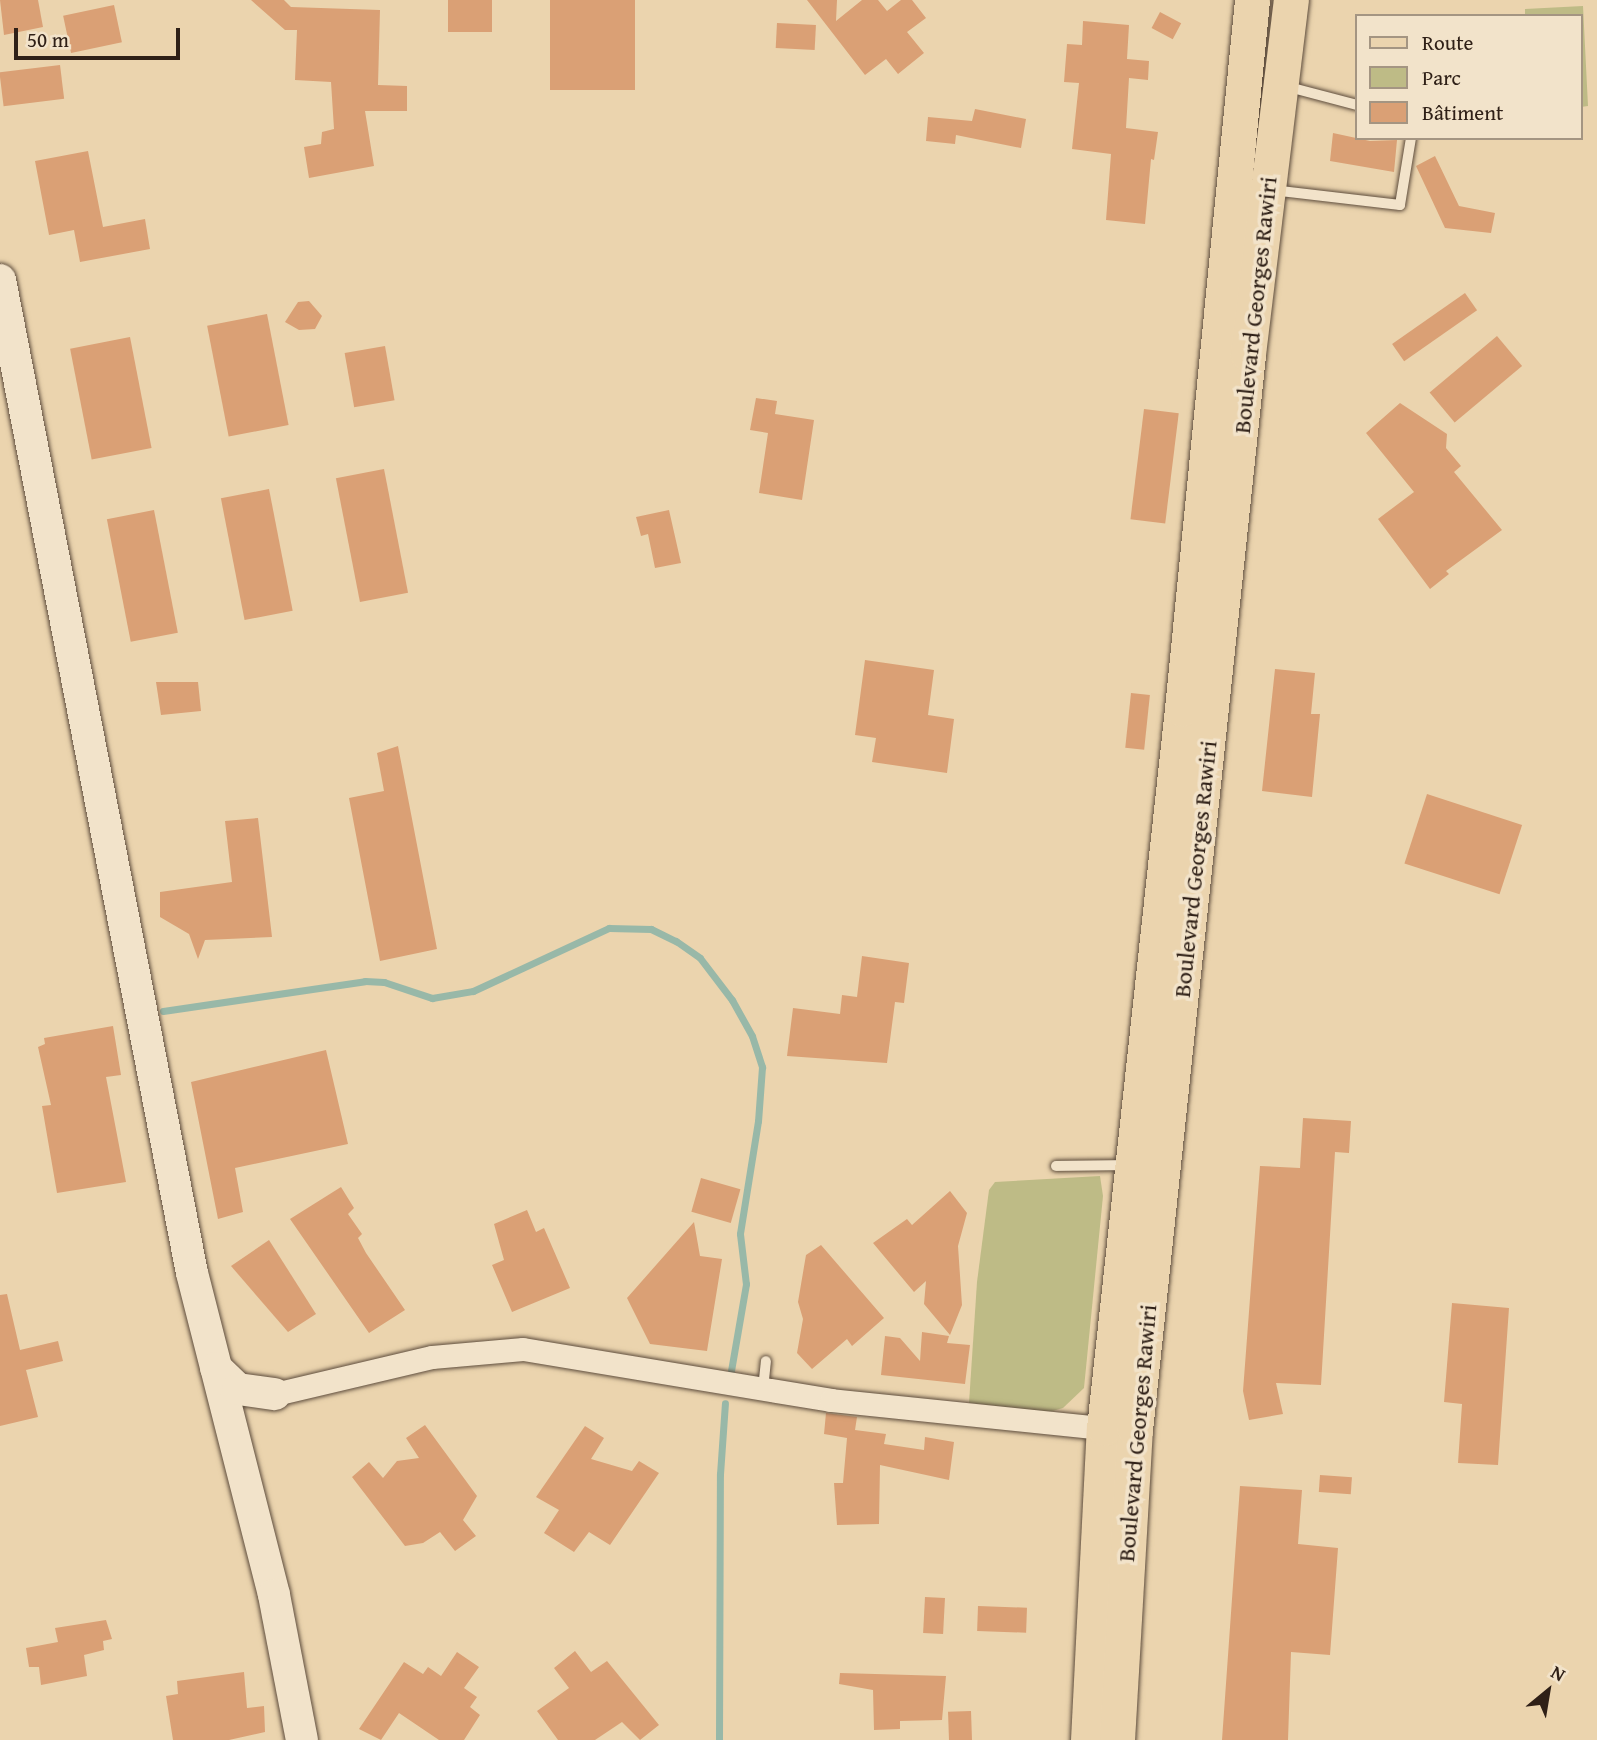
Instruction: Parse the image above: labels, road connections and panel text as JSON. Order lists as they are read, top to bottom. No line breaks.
{"streets":{"main road":["Boulevard Georges Rawiri"]},"legend":["Route","Parc","Bâtiment"],"scale_bar":"50 m","north":"top right"}
